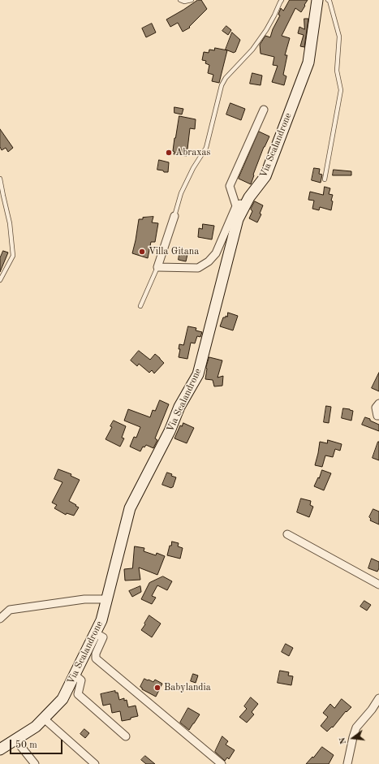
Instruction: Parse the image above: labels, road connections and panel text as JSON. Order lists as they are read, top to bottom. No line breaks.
{"streets":{"street":["Via Scalandrone"]},"places":["Abraxas","Villa Gitana","Babylandia"],"scale_bar":"50 m","north":"left"}
